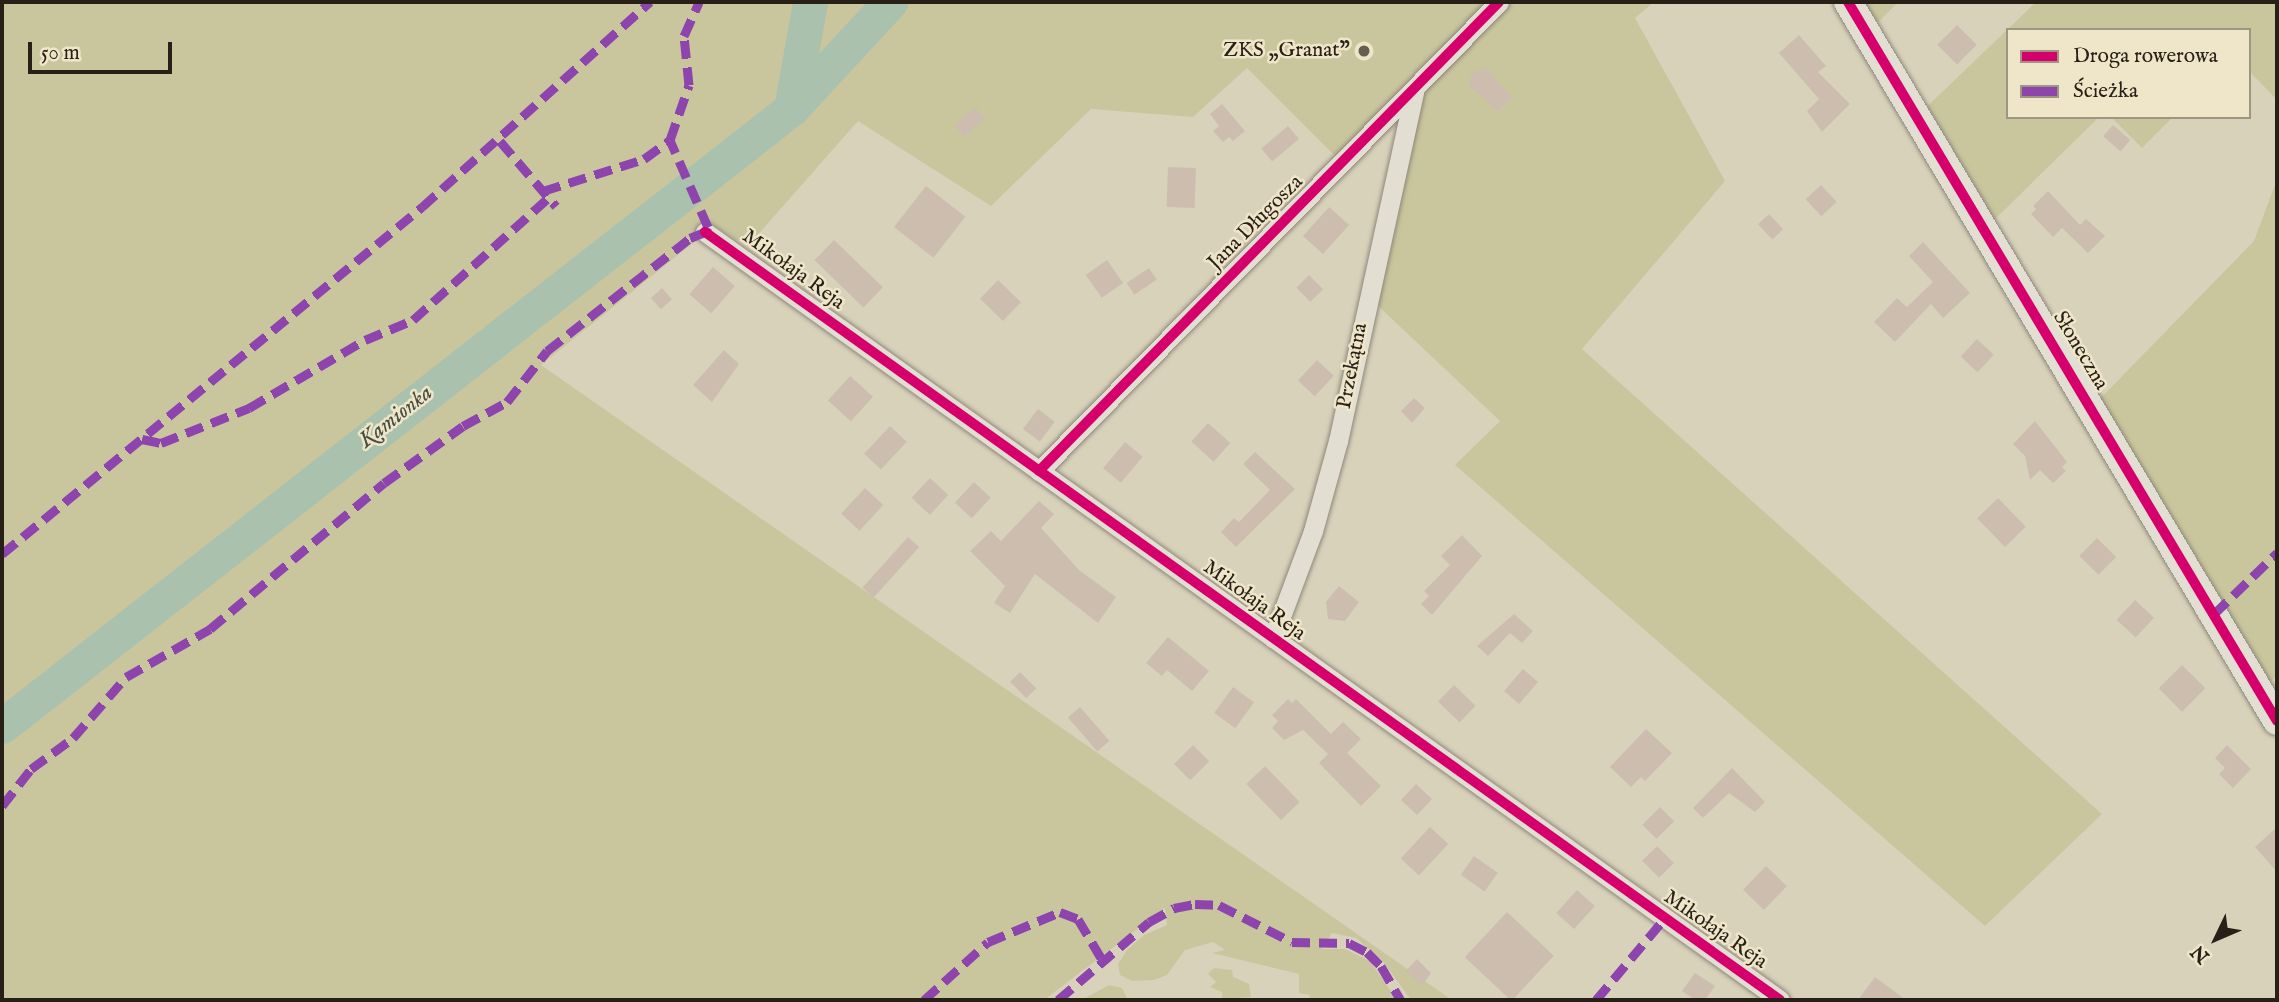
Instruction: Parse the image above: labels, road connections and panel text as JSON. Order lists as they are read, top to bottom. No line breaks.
{"streets":{"street":["Jana Długosza","Mikołaja Reja","Słoneczna","Przekątna"]},"crossings":[["Jana Długosza","Mikołaja Reja"],["Jana Długosza","Przekątna"],["Mikołaja Reja","Przekątna"]],"water":["Kamionka"],"places":["ZKS „Granat”"],"legend":["Droga rowerowa","Ścieżka"],"scale_bar":"50 m","north":"bottom left"}
